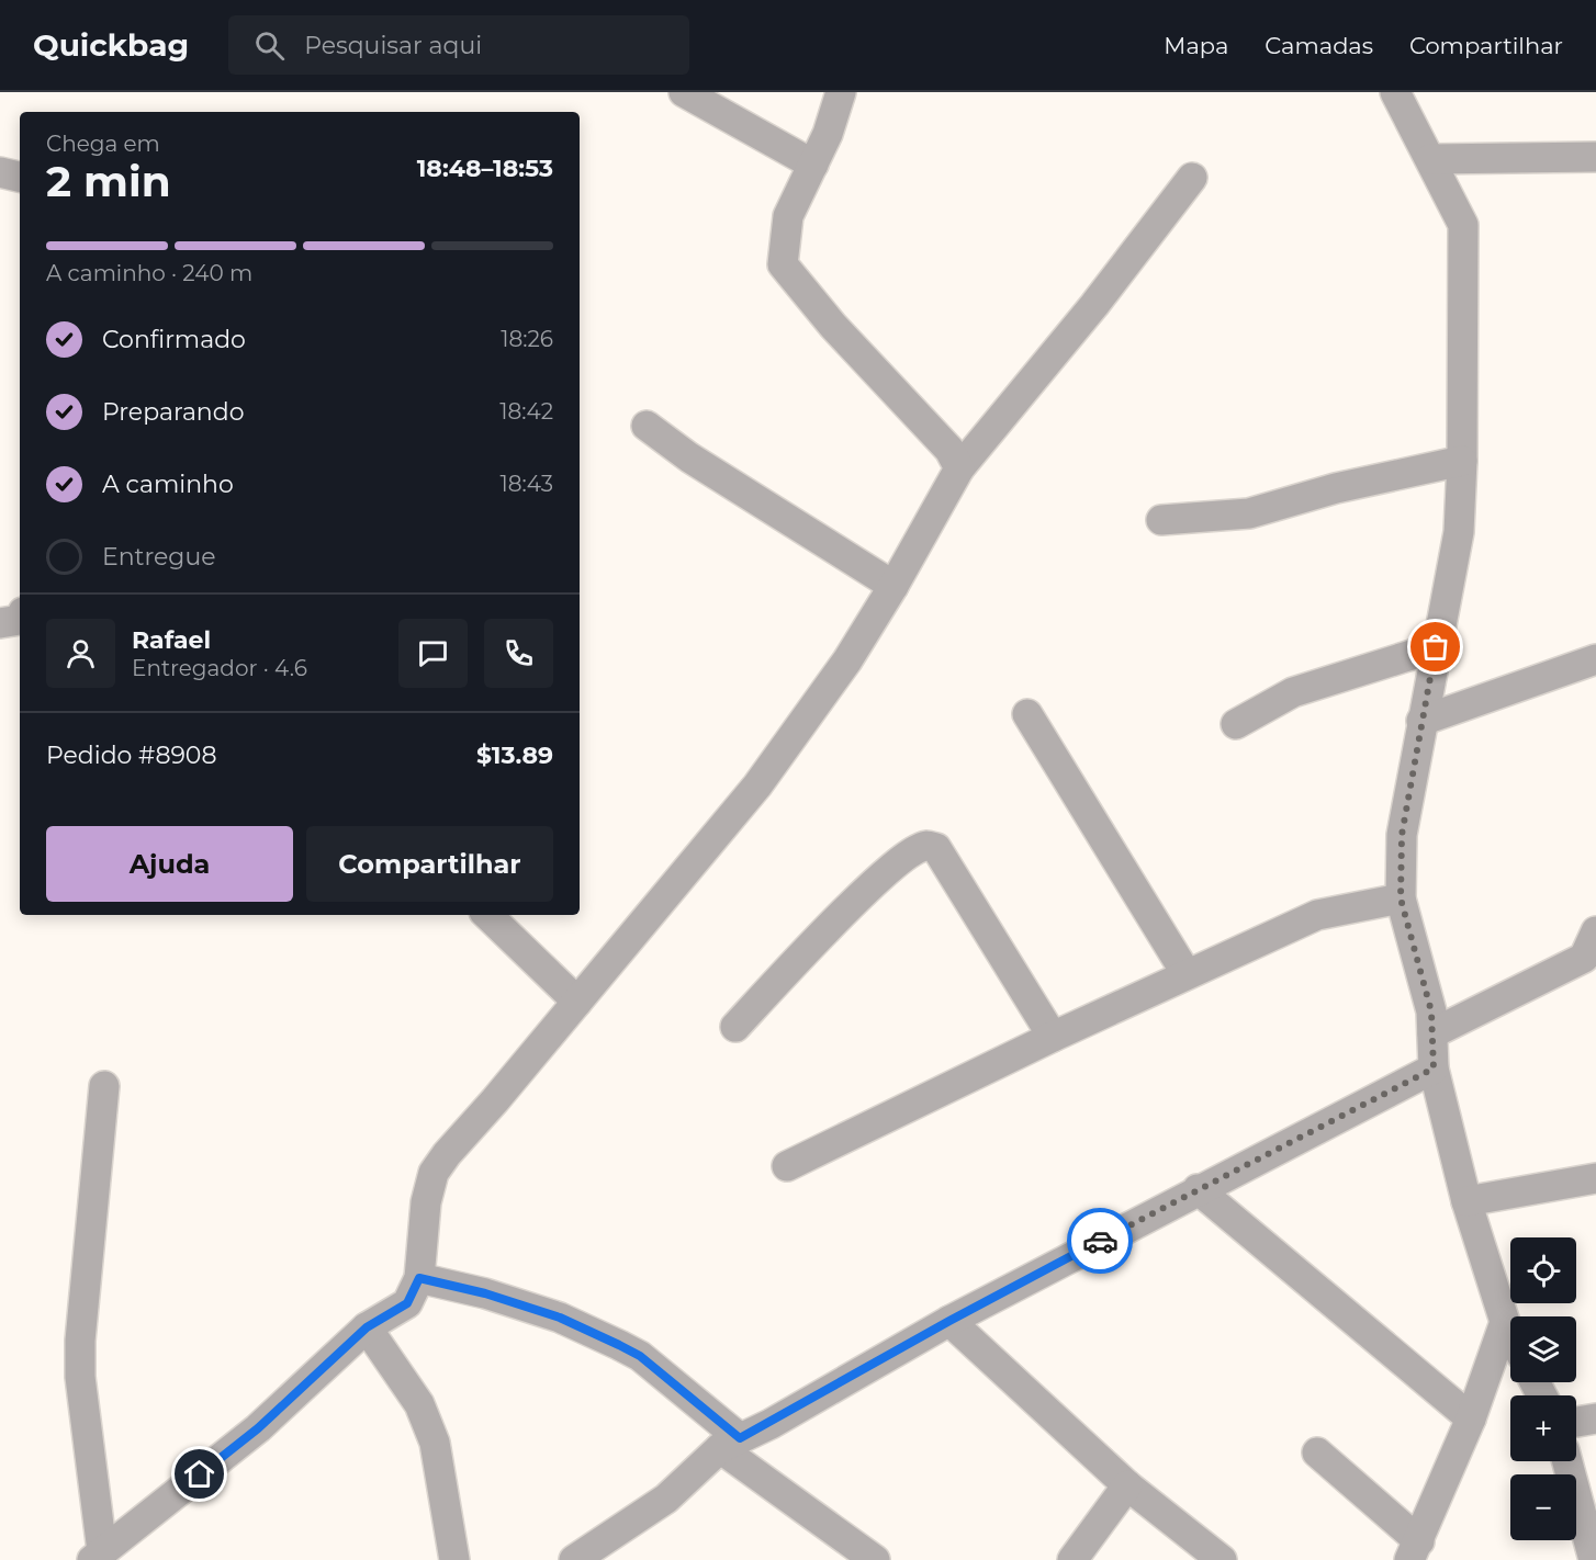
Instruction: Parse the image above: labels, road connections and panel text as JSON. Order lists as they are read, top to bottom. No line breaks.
{"page":{"header":"Quickbag","search":"Pesquisar aqui","nav":["Mapa","Camadas","Compartilhar"],"heading":["2 min","Chega em","18:48–18:53"],"panel":["Rafael","Entregador · 4.6","Pedido #8908","$13.89"],"bar":"A caminho · 240 m","list":[["Confirmado","18:26"],["Preparando","18:42"],["A caminho","18:43"],"Entregue"],"buttons":["Ajuda","Compartilhar"],"map_buttons":["+","−"]}}
